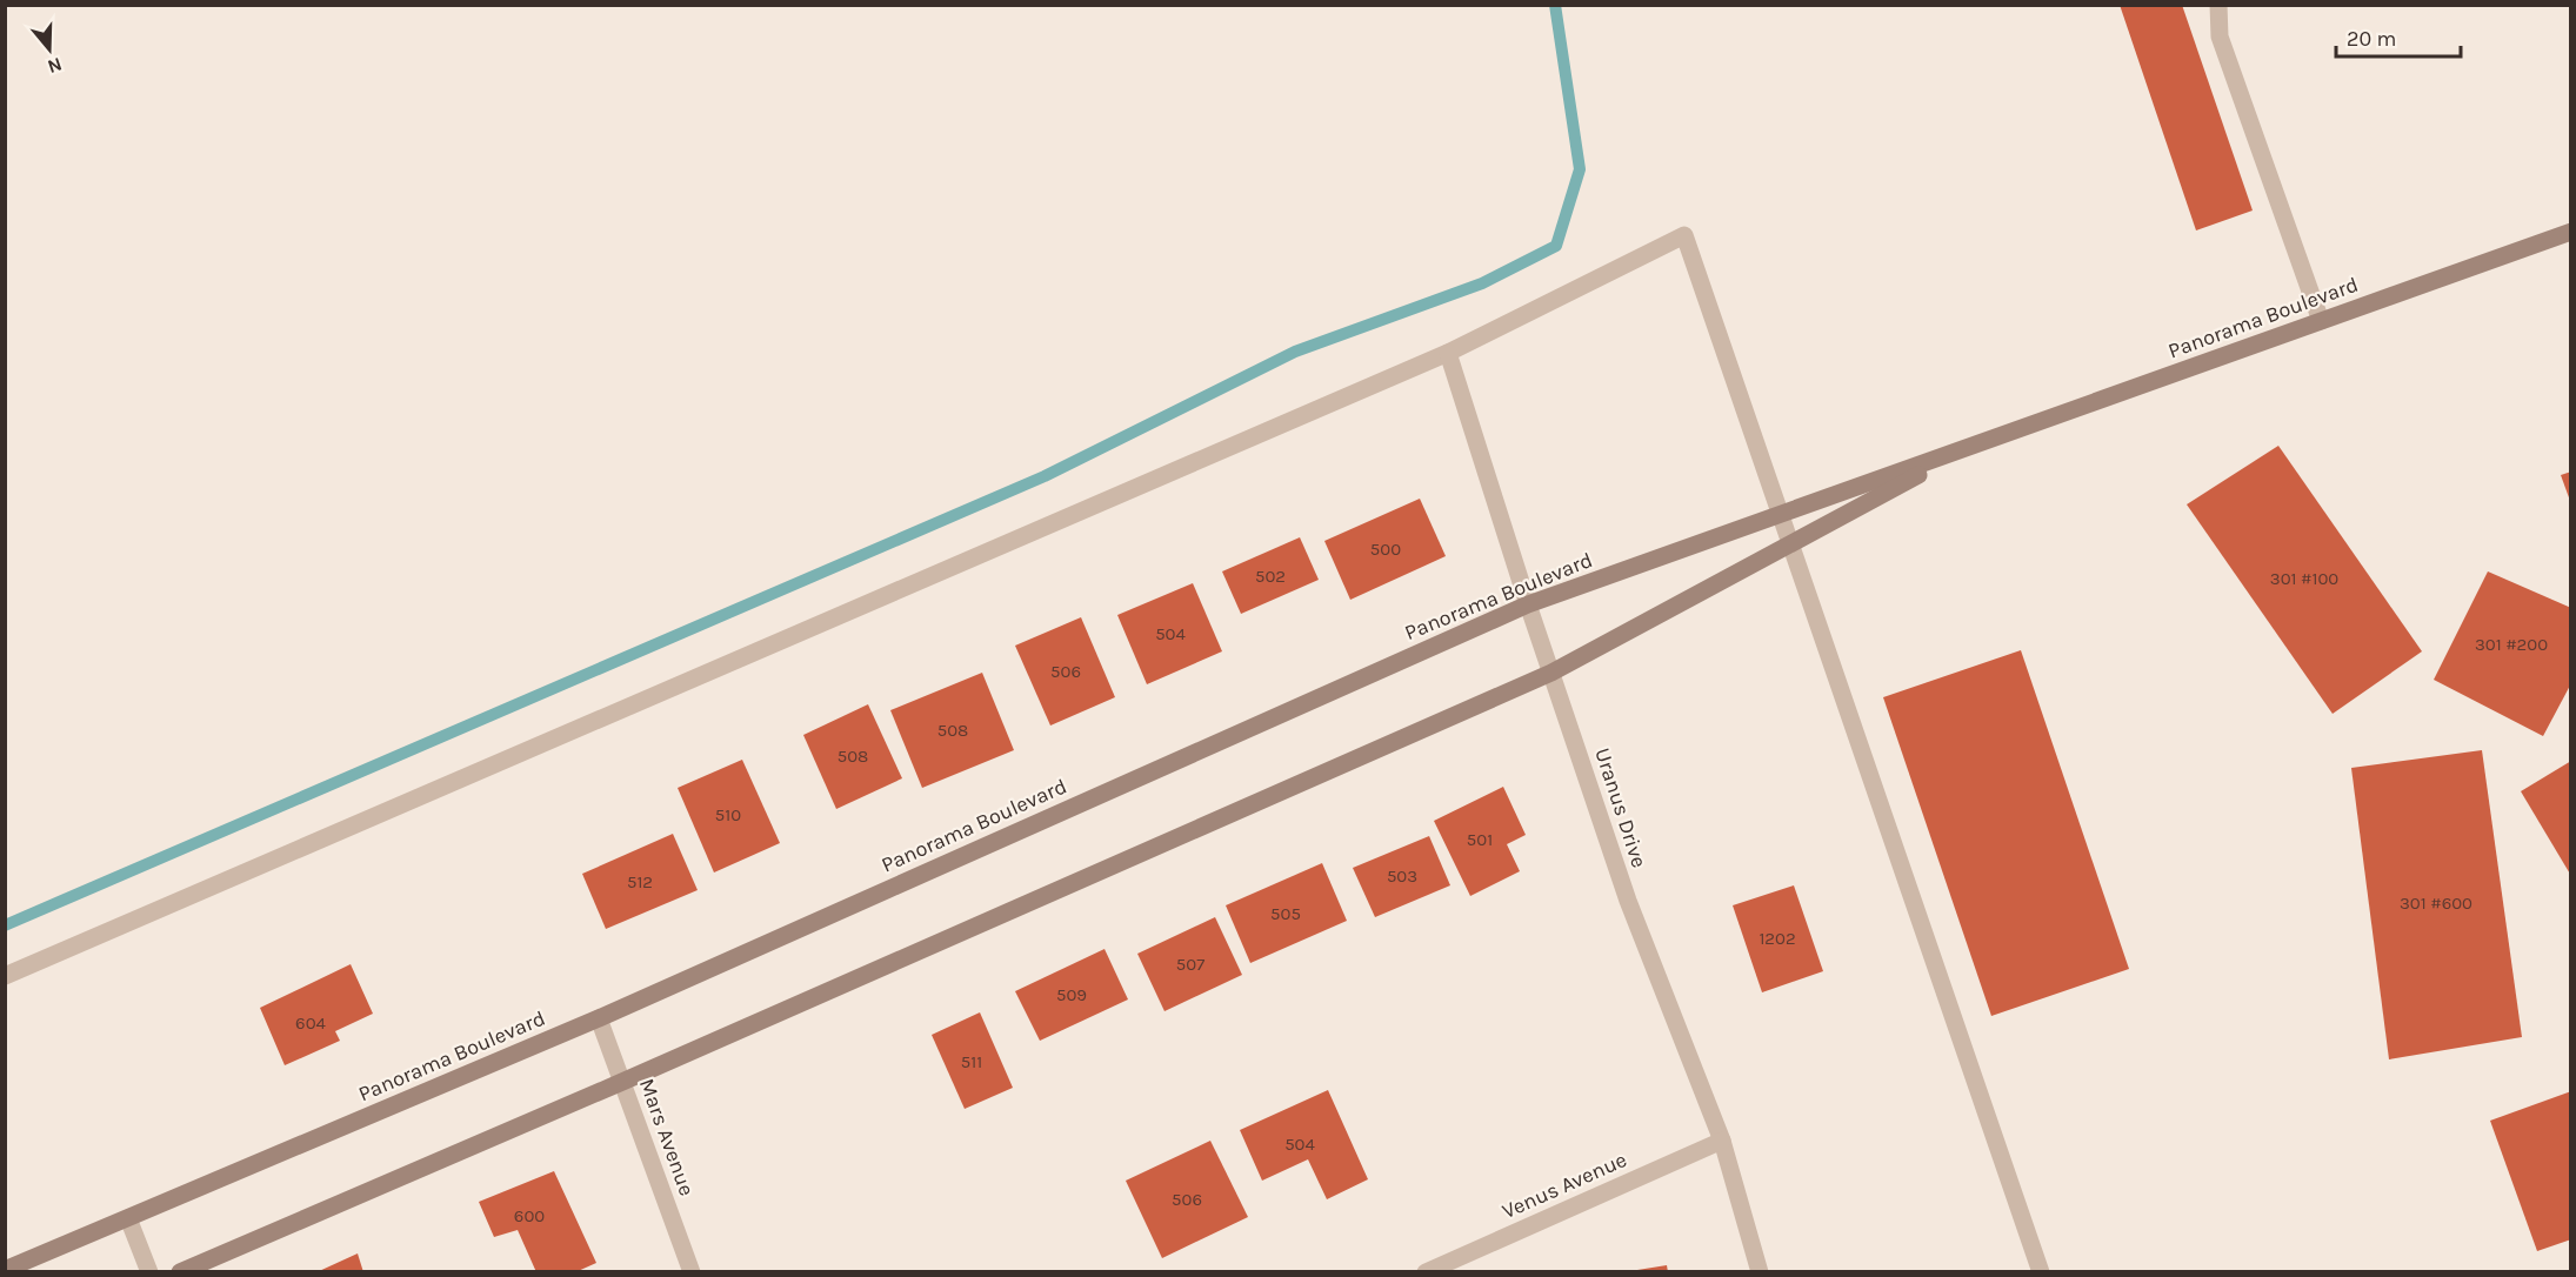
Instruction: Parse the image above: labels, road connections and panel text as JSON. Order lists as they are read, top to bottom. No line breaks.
{"streets":{"main road":["Panorama Boulevard"],"street":["Uranus Drive","Mars Avenue","Venus Avenue"]},"crossings":[["Panorama Boulevard","Uranus Drive"],["Panorama Boulevard","Mars Avenue"],["Uranus Drive","Venus Avenue"]],"house_numbers":["500","502","301 #100","504","301 #200","506","508","508","510","501","503","512","301 #600","505","1202","507","509","604","511","504","506","600"],"scale_bar":"20 m","north":"bottom"}
